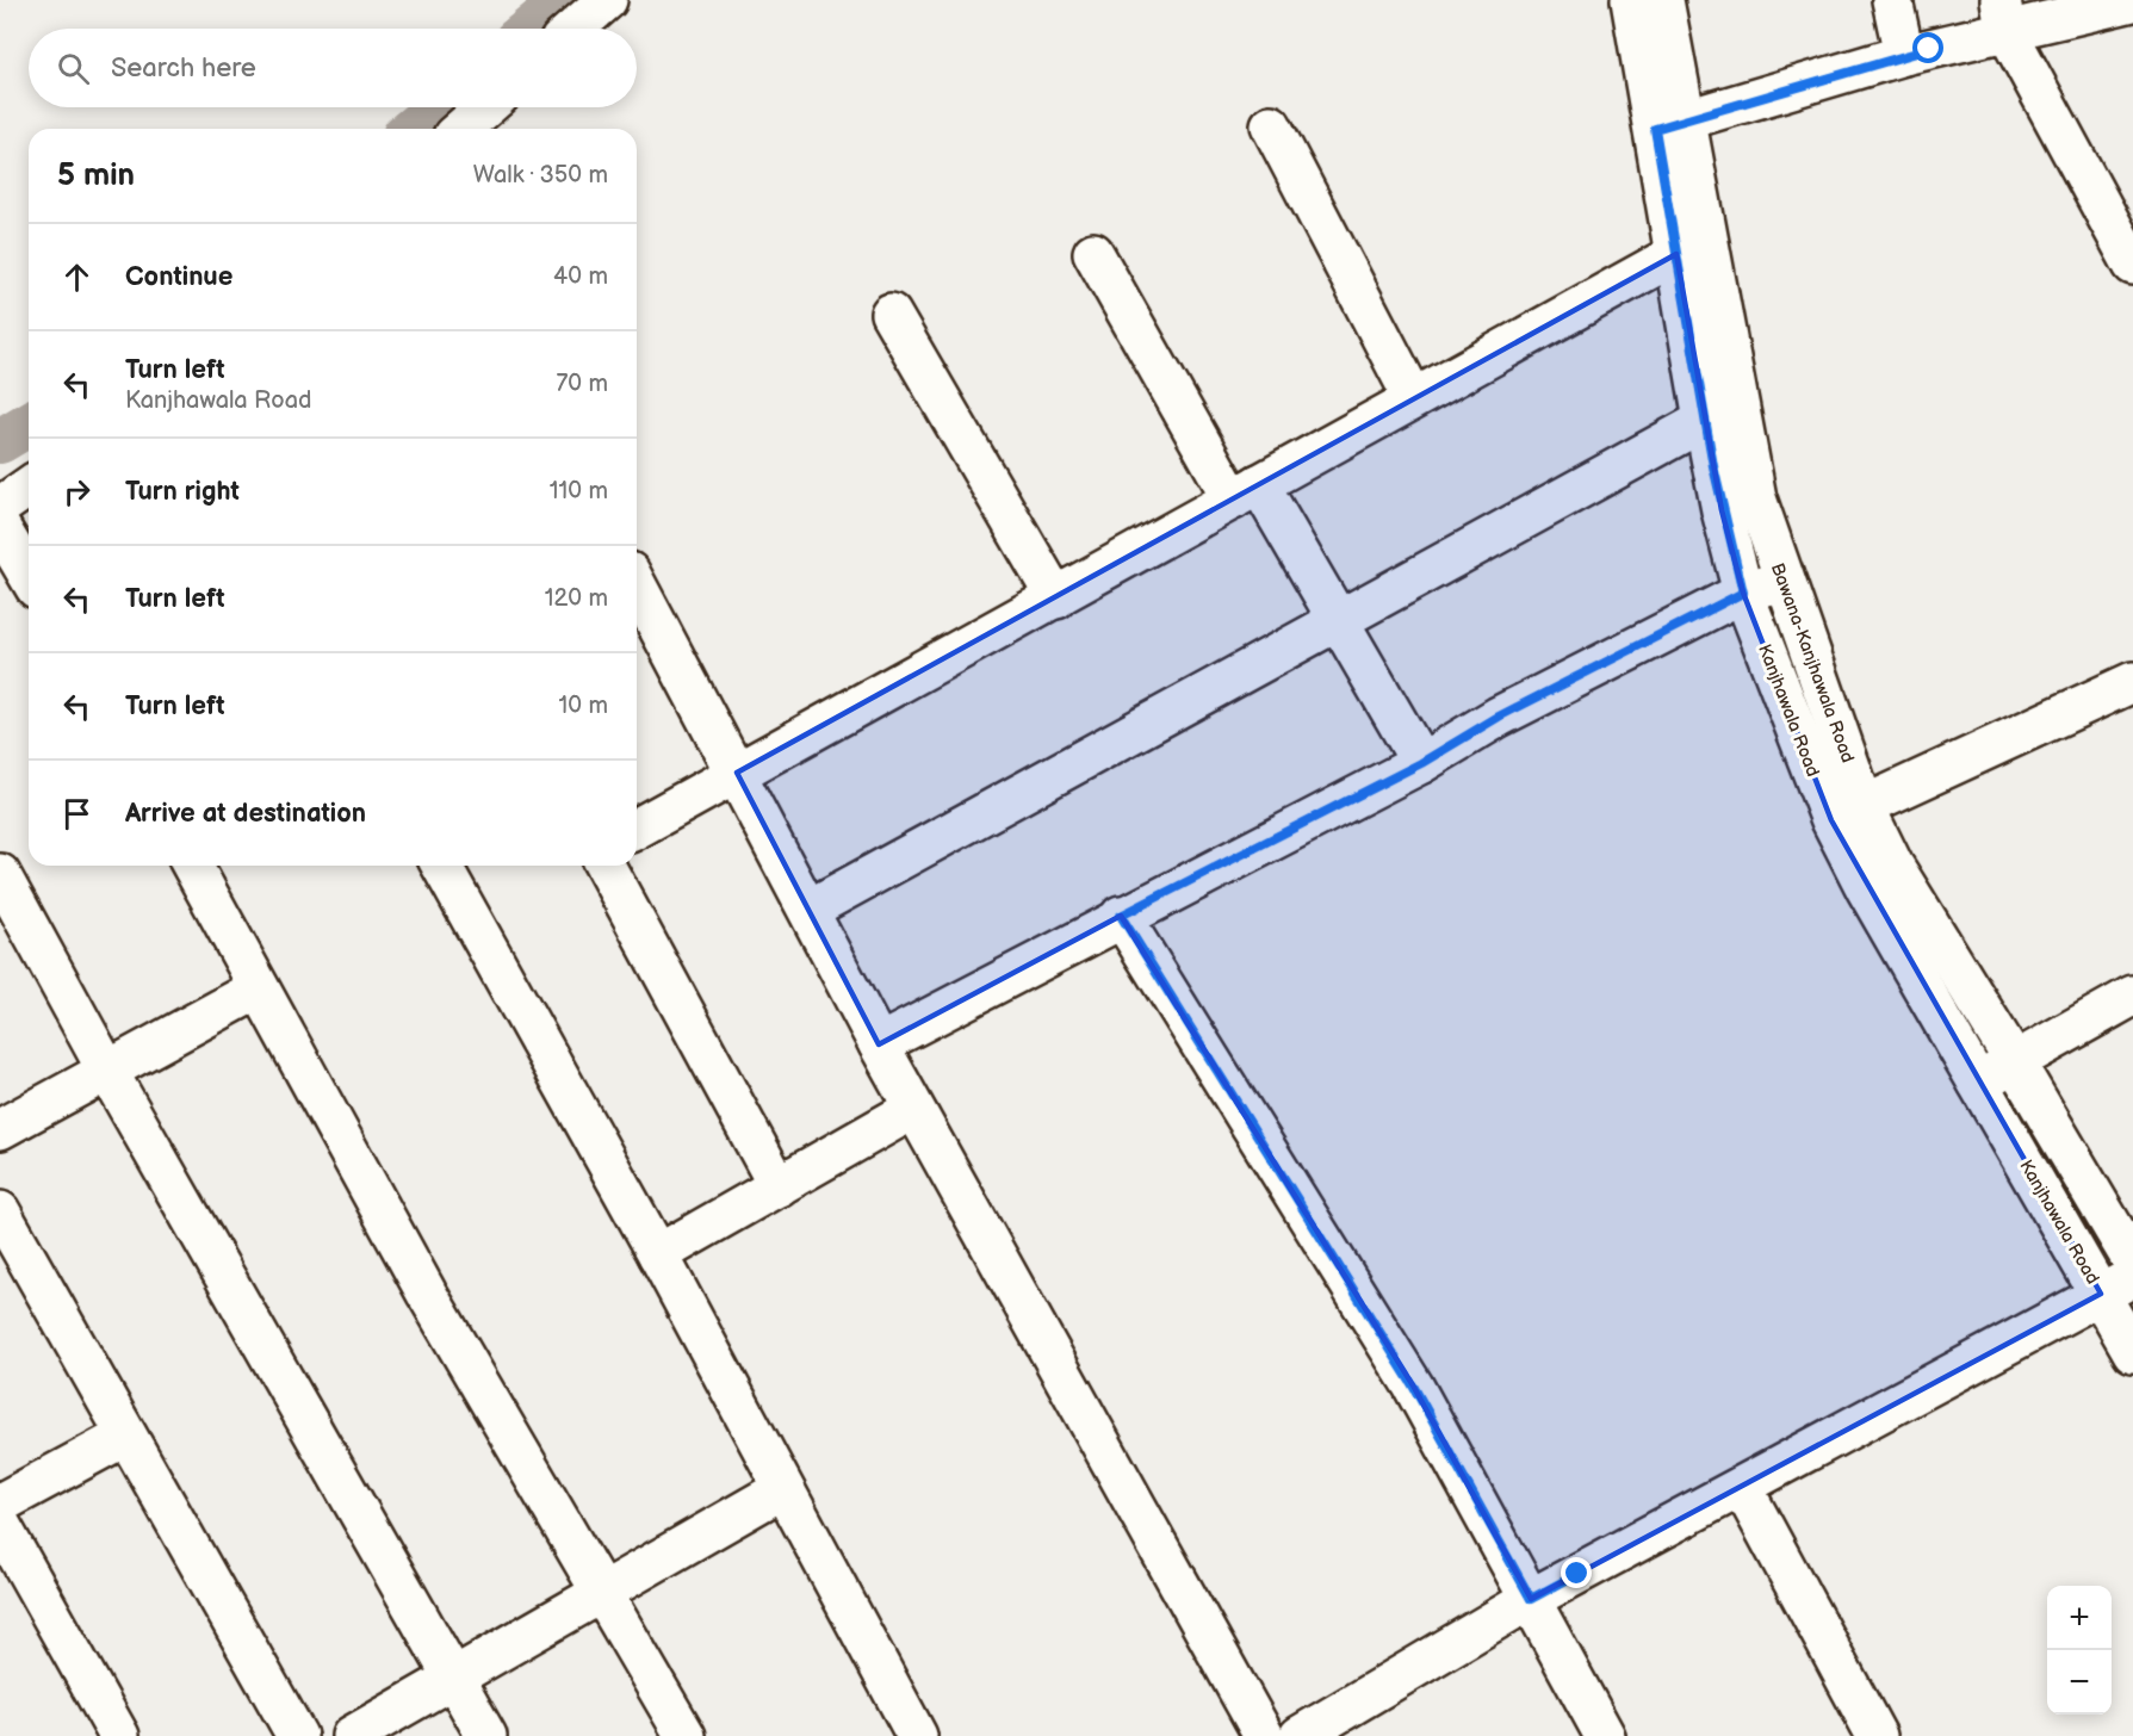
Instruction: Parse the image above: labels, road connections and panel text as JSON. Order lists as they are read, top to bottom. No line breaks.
{"streets":{"street":["Bawana-Kanjhawala Road","Kanjhawala Road"]},"crossings":[["Bawana-Kanjhawala Road","Kanjhawala Road"]],"page":{"search":"Search here","heading":["5 min","Walk · 350 m"],"list":[["Continue","40 m"],["Turn left","Kanjhawala Road","70 m"],["Turn right","110 m"],["Turn left","120 m"],["Turn left","10 m"],"Arrive at destination"],"map_buttons":["+","−"]}}
